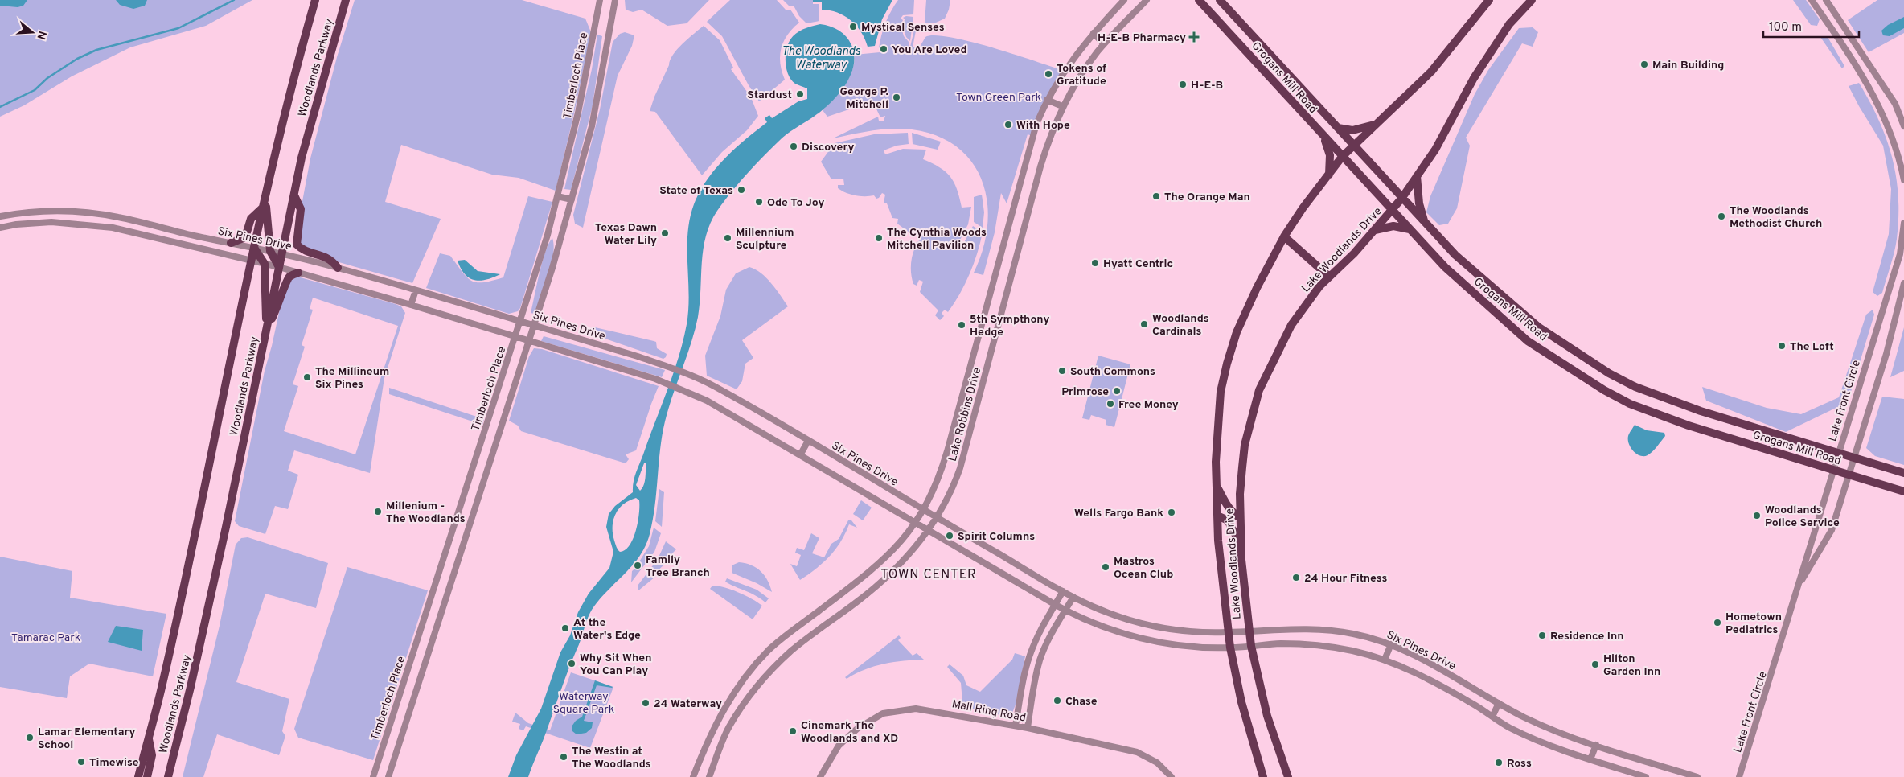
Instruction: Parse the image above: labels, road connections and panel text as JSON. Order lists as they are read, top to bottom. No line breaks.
{"streets":{"main road":["Woodlands Parkway","Grogans Mill Road","Lake Woodlands Drive"],"street":["Timberloch Place","Six Pines Drive","Lake Front Circle","Lake Robbins Drive","Mall Ring Road"]},"crossings":[["Woodlands Parkway","Six Pines Drive"],["Timberloch Place","Six Pines Drive"],["Grogans Mill Road","Lake Woodlands Drive"],["Grogans Mill Road","Lake Front Circle"],["Six Pines Drive","Lake Woodlands Drive"],["Six Pines Drive","Lake Robbins Drive"]],"districts":["TOWN CENTER"],"water":["The Woodlands Waterway"],"parks":["Town Green Park","Tamarac Park","Waterway Square Park"],"places":{"other":["Mystical Senses","You Are Loved","Main Building","Tokens of Gratitude","H-E-B","Stardust","George P. Mitchell","With Hope","Discovery","State of Texas","The Orange Man","Ode To Joy","The Woodlands Methodist Church","Texas Dawn Water Lily","Millennium Sculpture","The Cynthia Woods Mitchell Pavilion","Hyatt Centric","Woodlands Cardinals","5th Sympthony Hedge","The Loft","South Commons","The Millineum Six Pines","Primrose","Free Money","Millenium - The Woodlands","Wells Fargo Bank","Woodlands Police Service","Spirit Columns","Family Tree Branch","Mastros Ocean Club","24 Hour Fitness","Hometown Pediatrics","At the Water's Edge","Residence Inn","Why Sit When You Can Play","Hilton Garden Inn","Chase","24 Waterway","Cinemark The Woodlands and XD","Lamar Elementary School","The Westin at The Woodlands","Timewise","Ross"],"health":["H-E-B Pharmacy"]},"scale_bar":"100 m","north":"right"}
